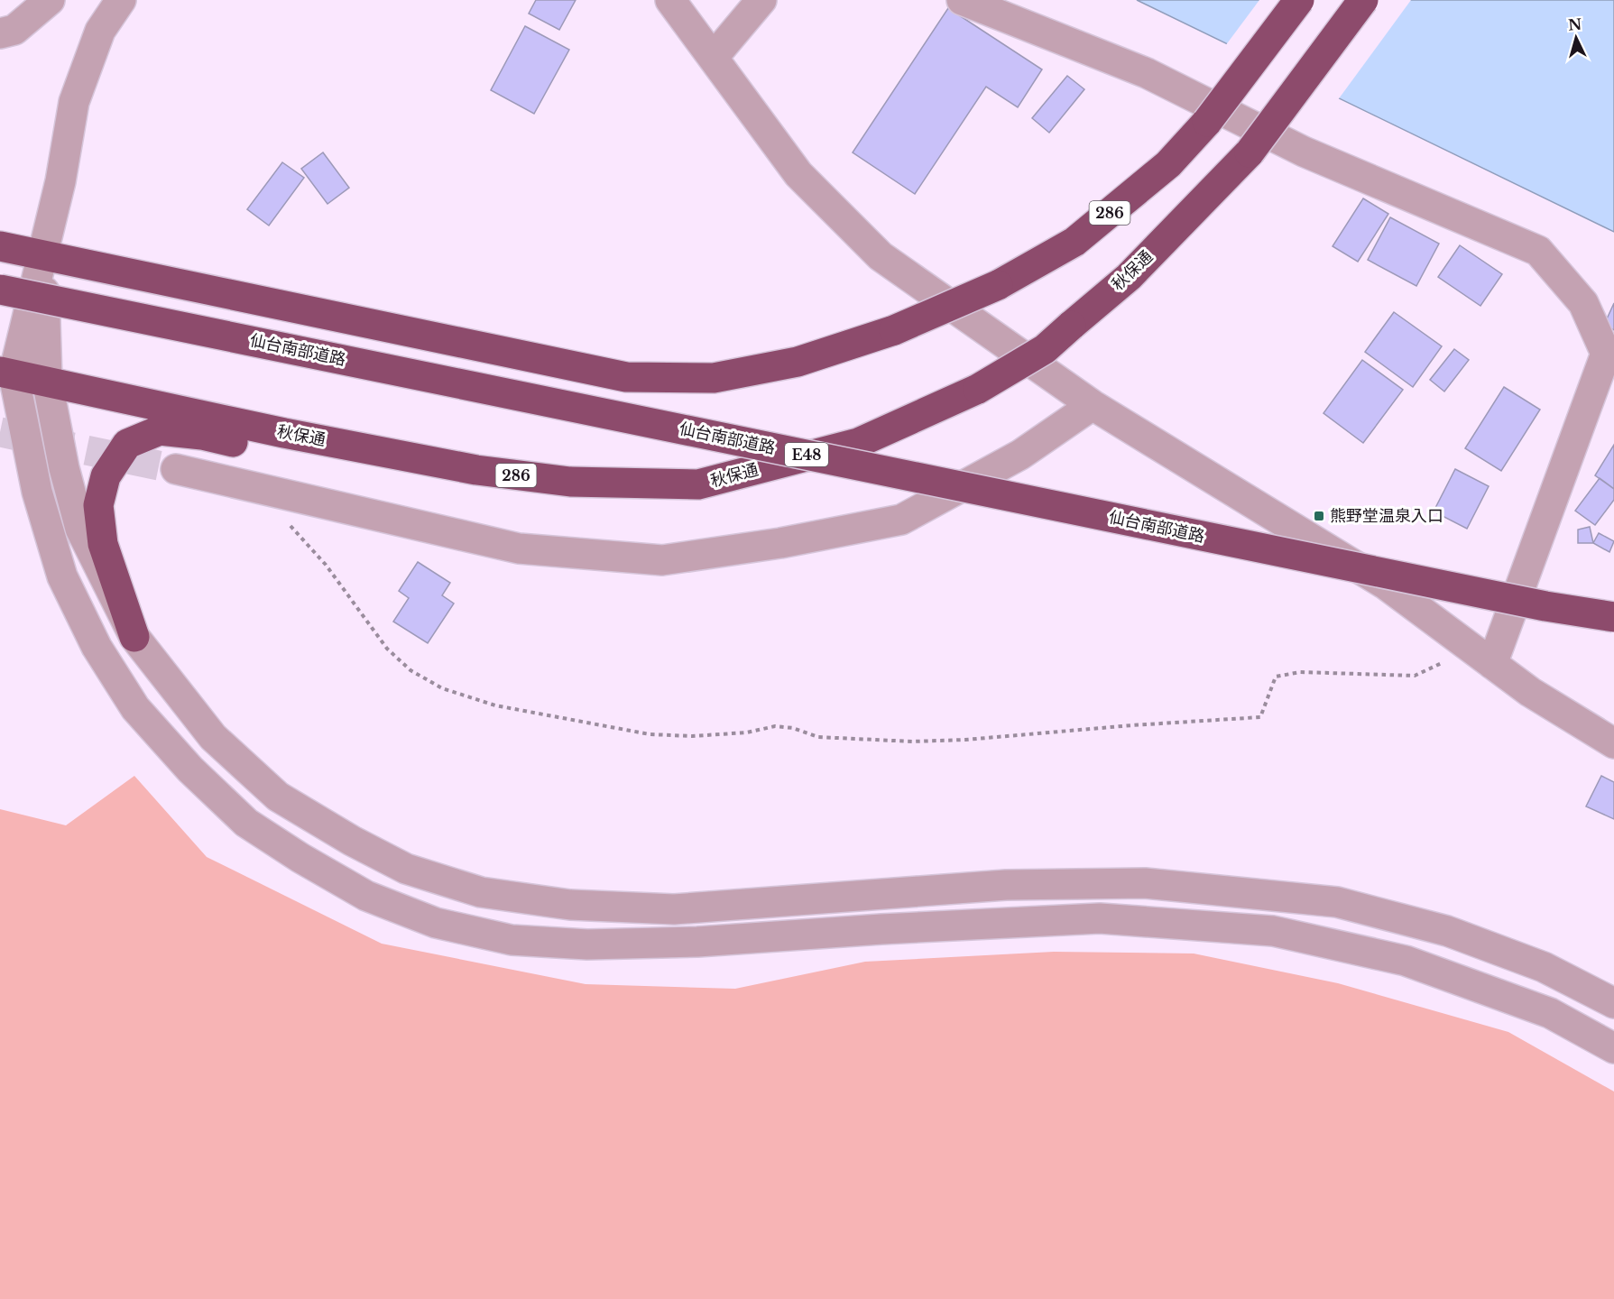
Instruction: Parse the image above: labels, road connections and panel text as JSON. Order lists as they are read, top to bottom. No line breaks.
{"streets":{"highway":["286","秋保通","仙台南部道路","E48"]},"places":{"transit":["熊野堂温泉入口"]},"north":"top"}
